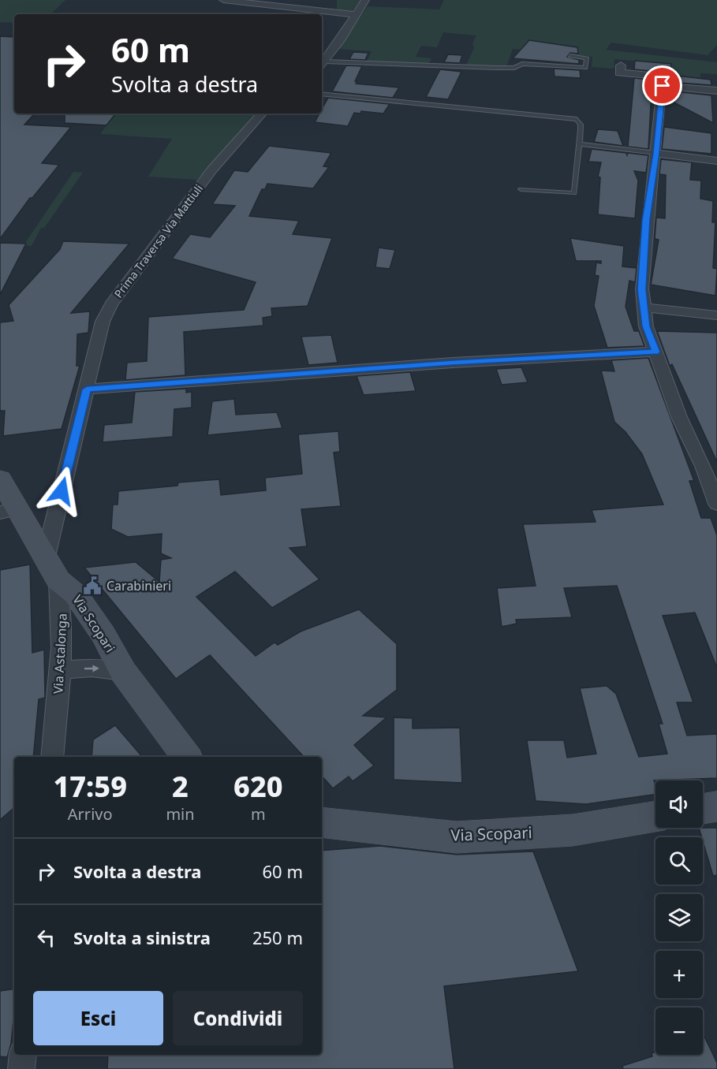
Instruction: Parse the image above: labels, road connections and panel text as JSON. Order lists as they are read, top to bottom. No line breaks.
{"streets":{"street":["Prima Traversa Via Mattiuli","Via Scopari","Via Astalonga"]},"crossings":[["Prima Traversa Via Mattiuli","Via Scopari"],["Prima Traversa Via Mattiuli","Via Astalonga"],["Via Scopari","Via Astalonga"]],"places":{"public building":["Carabinieri"]},"page":{"turn":["60 m","Svolta a destra"],"eta":["17:59","Arrivo","2","min","620","m"],"map_buttons":["+","−"],"list":[{"name":"Svolta a destra","value":"60 m"},{"name":"Svolta a sinistra","value":"250 m"}],"buttons":["Esci","Condividi"]}}
